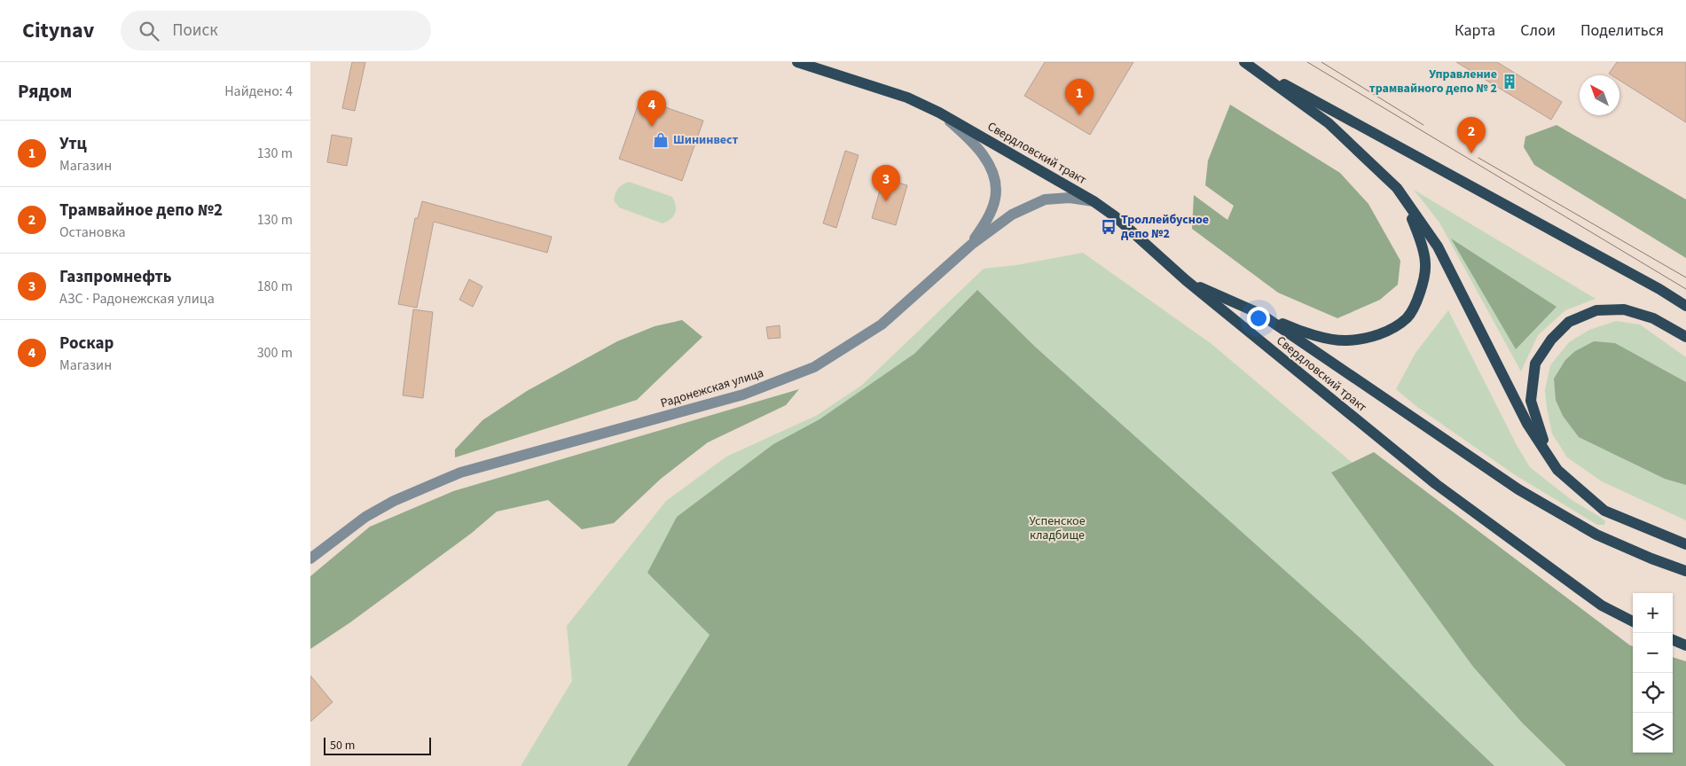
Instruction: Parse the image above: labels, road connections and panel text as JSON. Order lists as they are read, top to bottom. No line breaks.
{"streets":{"main road":["Свердловский тракт"],"street":["Радонежская улица"]},"crossings":[["Свердловский тракт","Радонежская улица"]],"parks":["Успенское кладбище"],"places":{"building":["Управление трамвайного депо № 2"],"shop":["Шининвест"],"bus stop":["Троллейбусное депо №2"]},"scale_bar":"50 m","north":"top left","page":{"header":"Citynav","search":"Поиск","nav":["Карта","Слои","Поделиться"],"heading":["Рядом","Найдено: 4"],"pins":["1","4","2","3"],"list":[{"mark":"1","name":"Утц","note":"Магазин","value":"130 m"},{"mark":"2","name":"Трамвайное депо №2","note":"Остановка","value":"130 m"},{"mark":"3","name":"Газпромнефть","note":"АЗС · Радонежская улица","value":"180 m"},{"mark":"4","name":"Роскар","note":"Магазин","value":"300 m"}],"map_buttons":["+","−"],"scale":"50 m"}}
